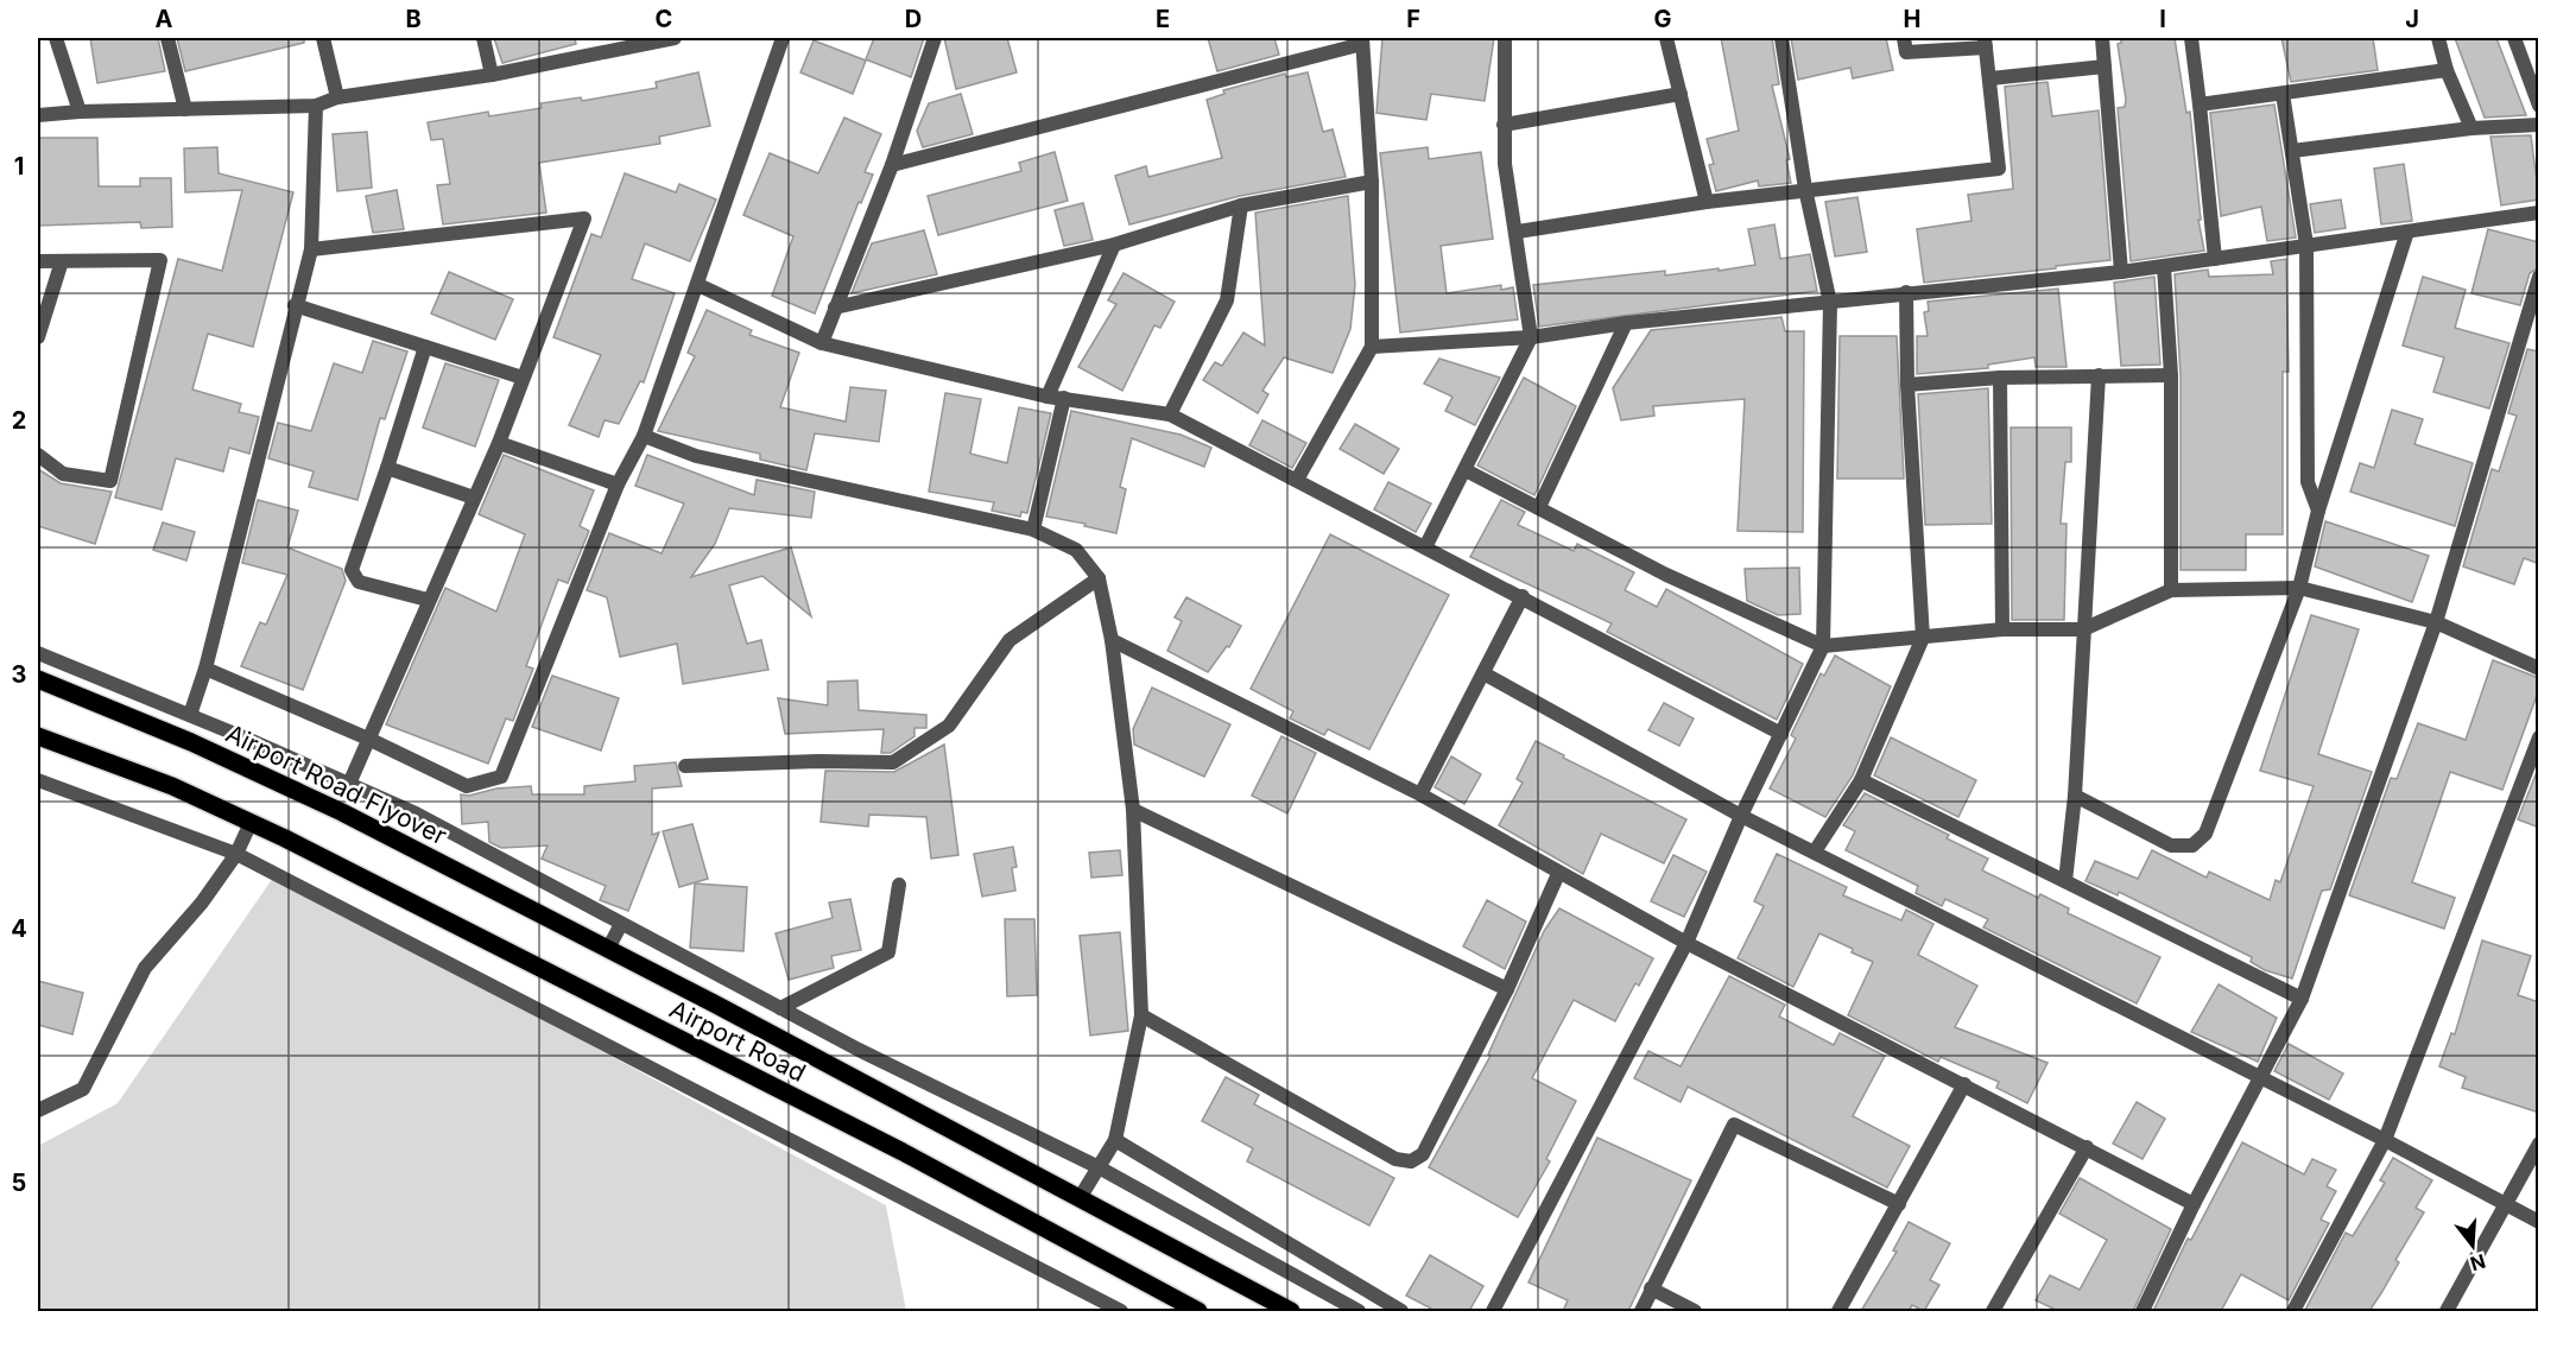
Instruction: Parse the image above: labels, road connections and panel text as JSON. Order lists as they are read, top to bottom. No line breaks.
{"streets":{"main road":["Airport Road Flyover","Airport Road"]},"north":"bottom","grid":{"columns":["A","B","C","D","E","F","G","H","I","J"],"rows":["1","2","3","4","5"]}}
